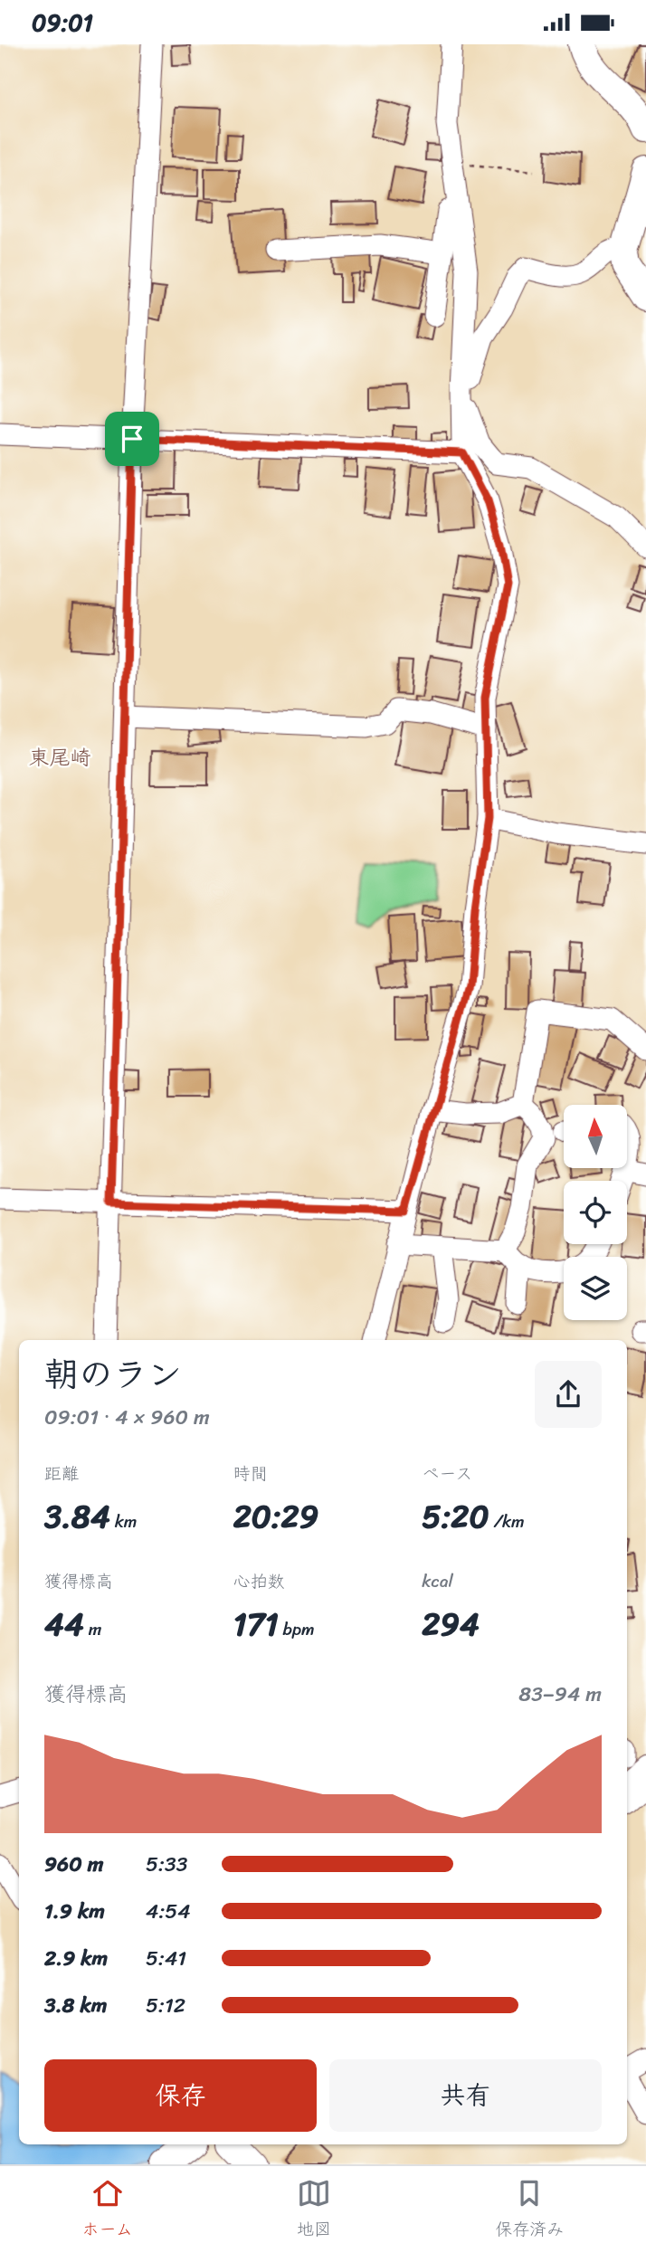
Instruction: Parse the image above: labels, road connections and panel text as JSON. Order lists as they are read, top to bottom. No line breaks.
{"districts":["東尾崎"],"north":"top","page":{"status":"09:01","heading":["朝のラン","09:01 · 4 × 960 m"],"stats":[["距離","3.84 km"],["時間","20:29"],["ペース","5:20 /km"],["獲得標高","44 m"],["心拍数","171 bpm"],["kcal","294"]],"chart":["獲得標高","83–94 m"],"list":[{"name":"960 m","note":"5:33"},{"name":"1.9 km","note":"4:54"},{"name":"2.9 km","note":"5:41"},{"name":"3.8 km","note":"5:12"}],"buttons":["保存","共有"],"tabs":["ホーム","地図","保存済み"]}}
